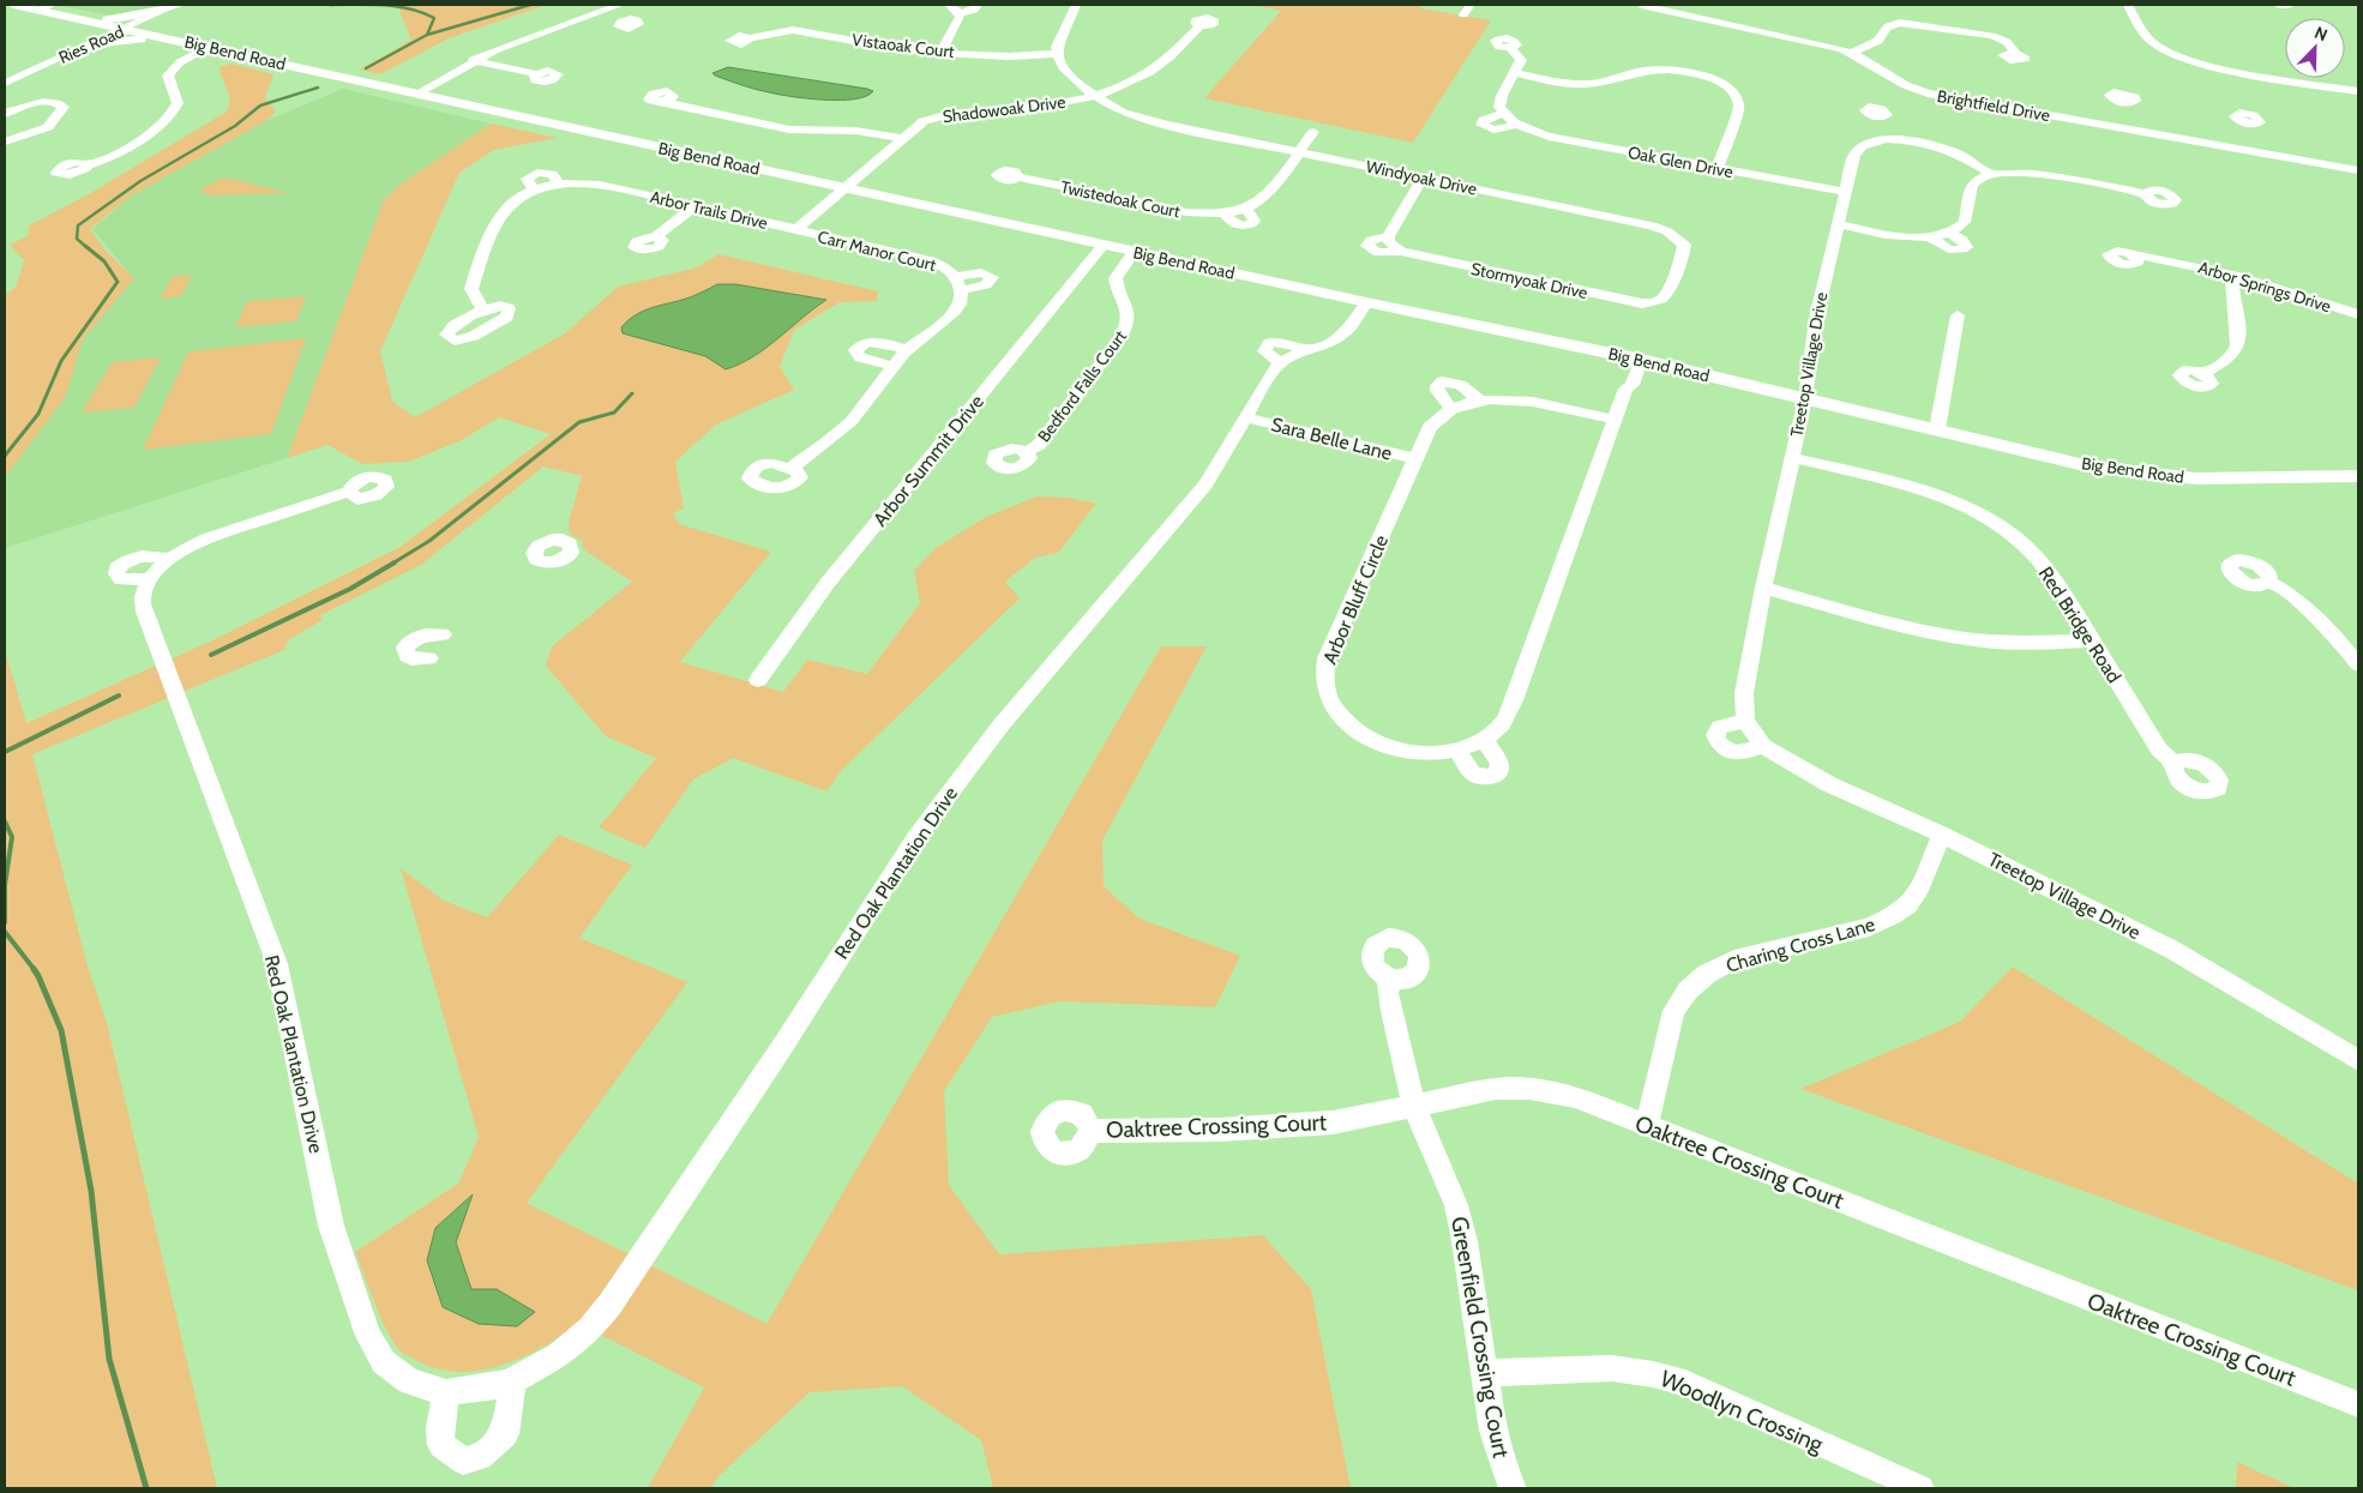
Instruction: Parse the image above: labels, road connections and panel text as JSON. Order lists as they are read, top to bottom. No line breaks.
{"streets":{"main road":["Big Bend Road"],"street":["Ries Road","Vistaoak Court","Brightfield Drive","Shadowoak Drive","Oak Glen Drive","Windyoak Drive","Twistedoak Court","Arbor Trails Drive","Carr Manor Court","Stormyoak Drive","Arbor Springs Drive","Treetop Village Drive","Bedford Falls Court","Sara Belle Lane","Arbor Summit Drive","Arbor Bluff Circle","Red Bridge Road","Red Oak Plantation Drive","Charing Cross Lane","Oaktree Crossing Court","Greenfield Crossing Court","Woodlyn Crossing"]},"crossings":[["Ries Road","Big Bend Road"],["Vistaoak Court","Windyoak Drive"],["Big Bend Road","Shadowoak Drive"],["Big Bend Road","Treetop Village Drive"],["Big Bend Road","Bedford Falls Court"],["Big Bend Road","Arbor Summit Drive"],["Big Bend Road","Arbor Bluff Circle"],["Big Bend Road","Red Oak Plantation Drive"],["Shadowoak Drive","Windyoak Drive"],["Oak Glen Drive","Treetop Village Drive"],["Windyoak Drive","Twistedoak Court"],["Windyoak Drive","Stormyoak Drive"],["Arbor Trails Drive","Carr Manor Court"],["Treetop Village Drive","Red Bridge Road"],["Treetop Village Drive","Charing Cross Lane"],["Sara Belle Lane","Arbor Bluff Circle"],["Sara Belle Lane","Red Oak Plantation Drive"],["Charing Cross Lane","Oaktree Crossing Court"],["Oaktree Crossing Court","Greenfield Crossing Court"],["Greenfield Crossing Court","Woodlyn Crossing"]],"north":"top right"}
